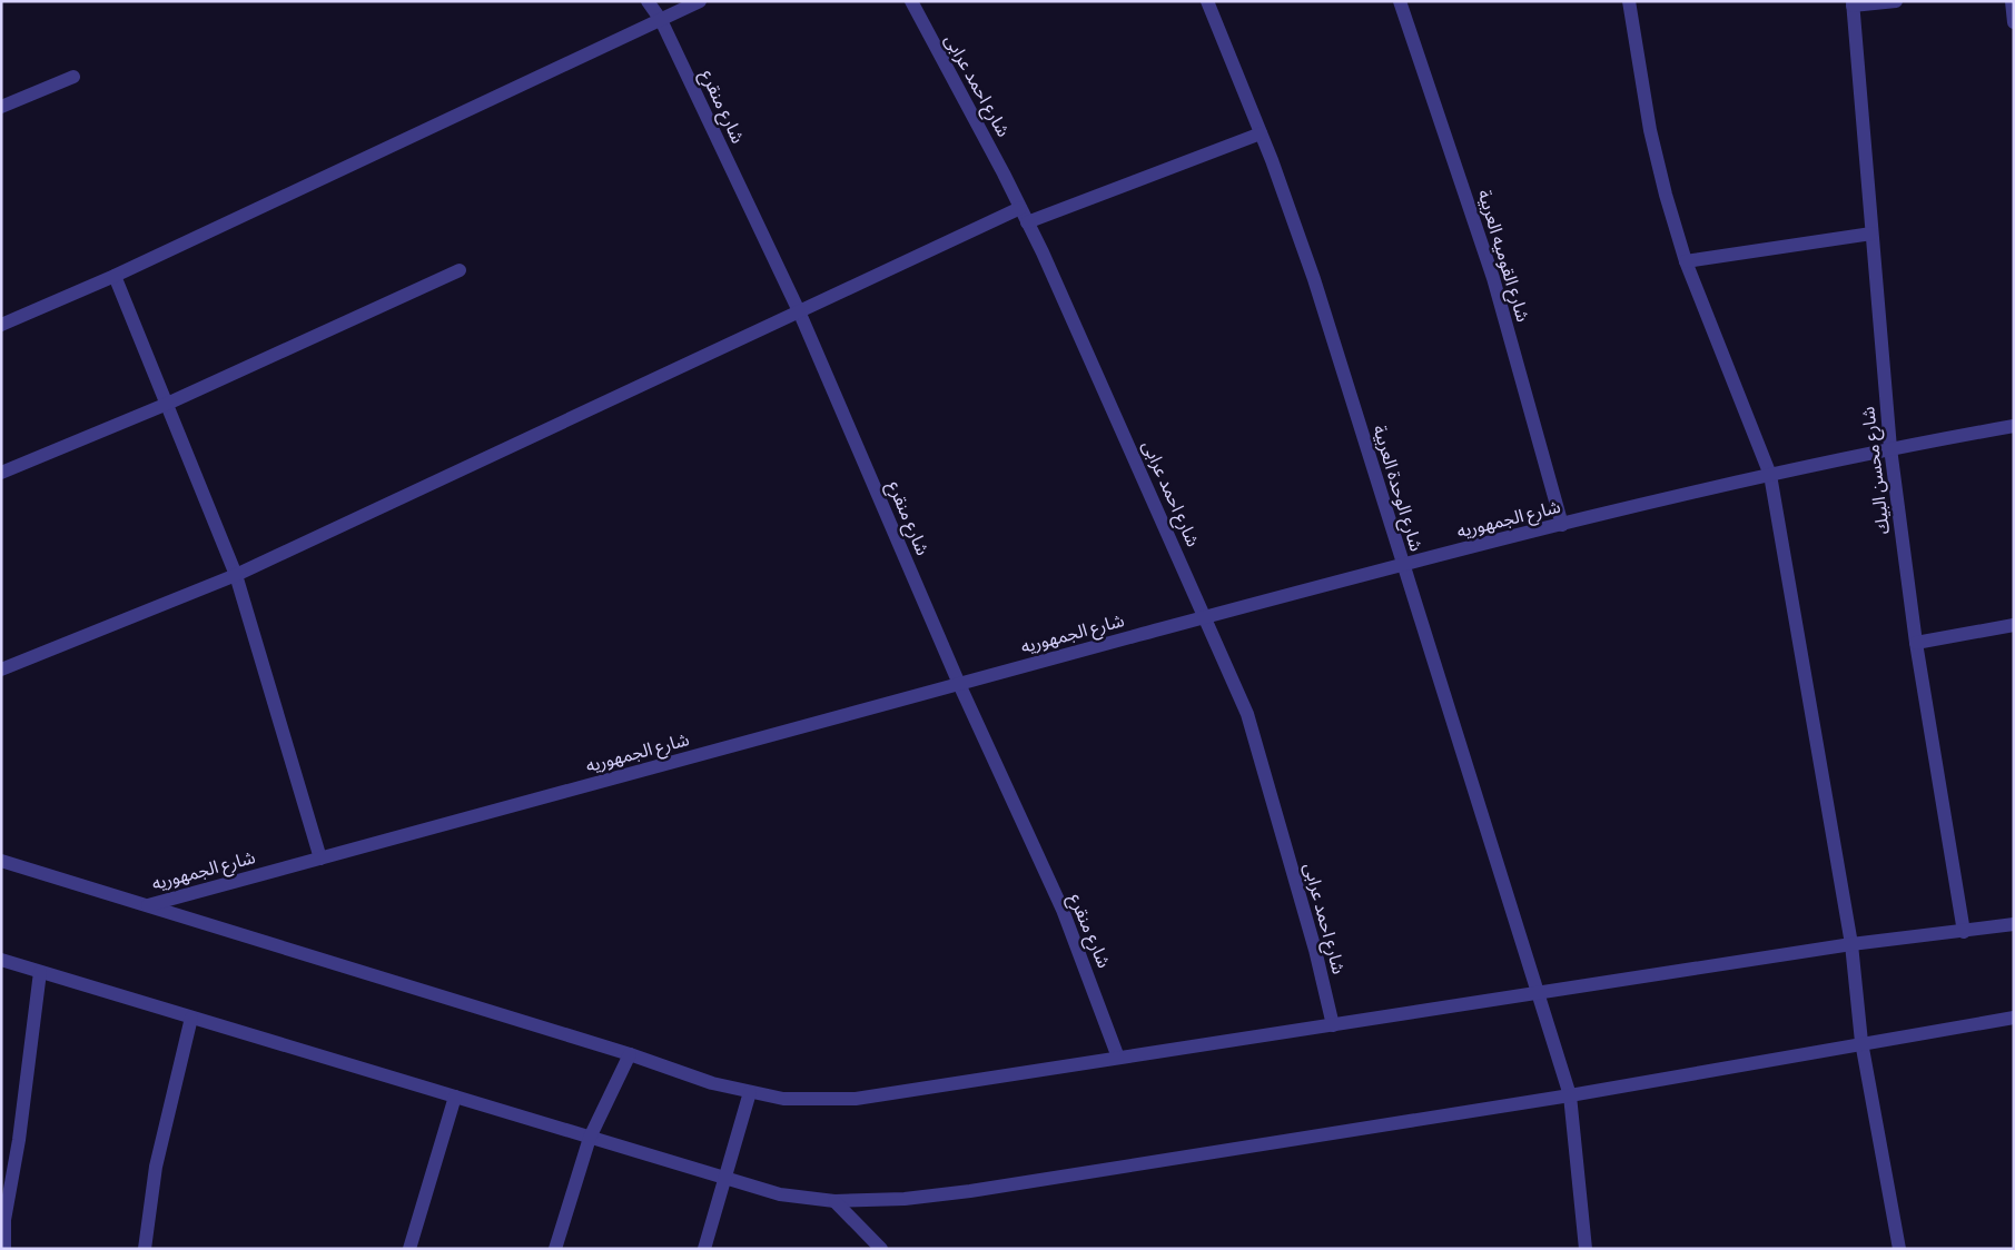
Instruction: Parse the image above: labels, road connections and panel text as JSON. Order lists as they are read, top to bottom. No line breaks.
{"streets":{"street":["شارع احمد عرابى","شارع منقرع","شارع القوميه العربية","شارع محسن البيك","شارع الوحدة العربية","شارع الجمهوريه"]},"crossings":[["شارع احمد عرابى","شارع الجمهوريه"],["شارع منقرع","شارع الجمهوريه"],["شارع القوميه العربية","شارع الجمهوريه"],["شارع محسن البيك","شارع الجمهوريه"],["شارع الوحدة العربية","شارع الجمهوريه"]]}
